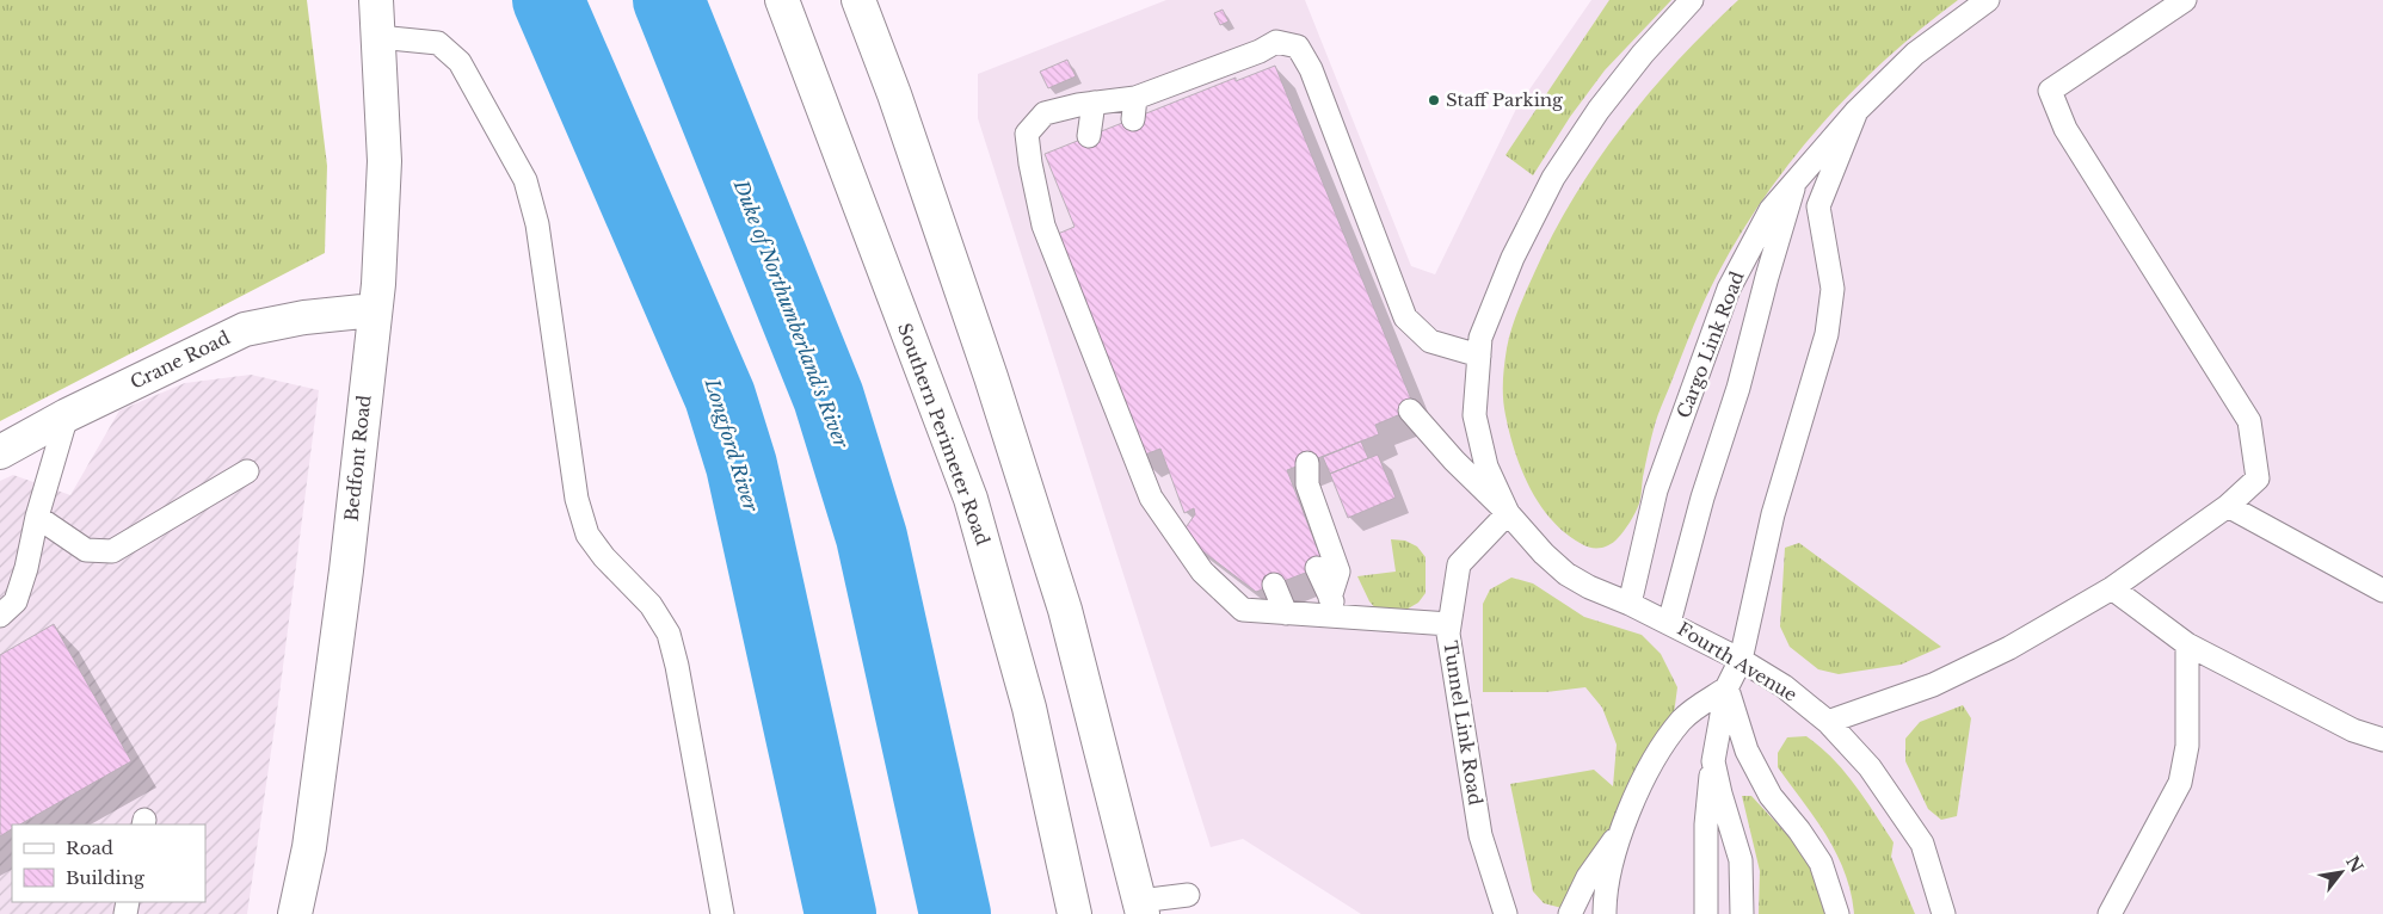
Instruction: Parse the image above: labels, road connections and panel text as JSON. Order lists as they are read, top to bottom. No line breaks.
{"streets":{"street":["Crane Road","Southern Perimeter Road","Bedfont Road"],"lane":["Cargo Link Road","Fourth Avenue","Tunnel Link Road"]},"crossings":[["Cargo Link Road","Fourth Avenue"],["Crane Road","Bedfont Road"]],"water":["Duke of Northumberland's River","Longford River"],"places":["Staff Parking"],"legend":["Road","Building"],"north":"top right"}
